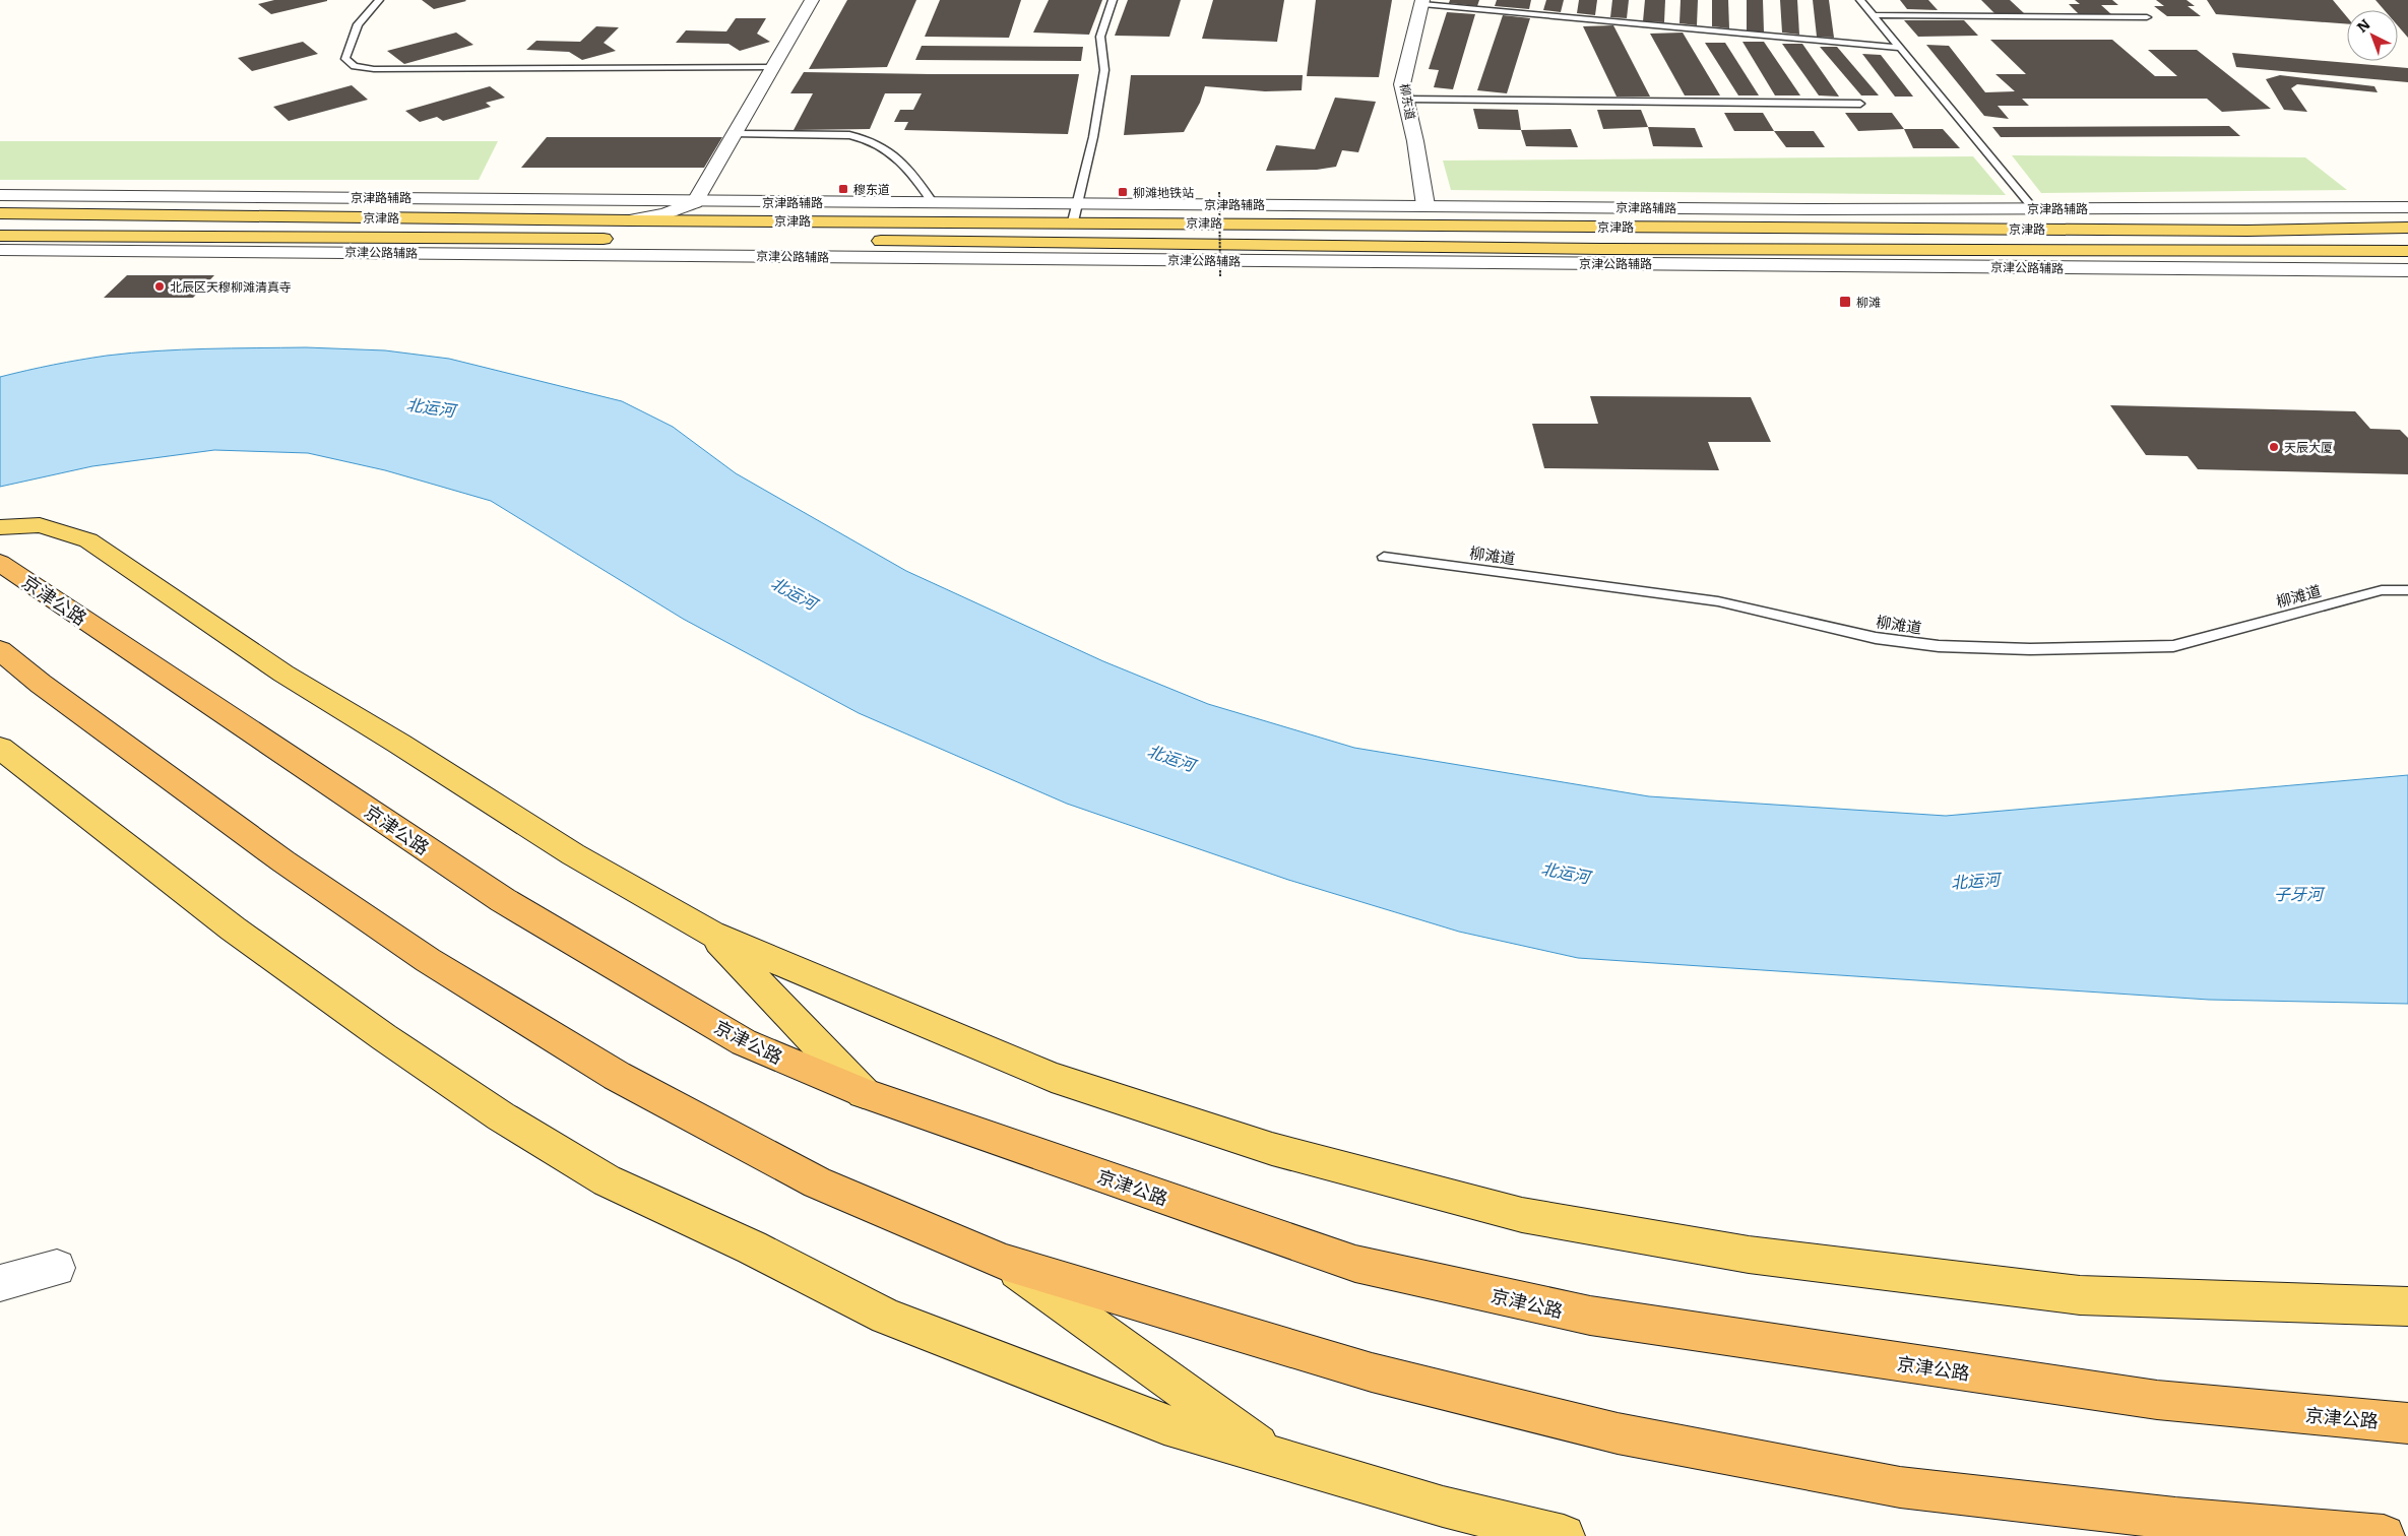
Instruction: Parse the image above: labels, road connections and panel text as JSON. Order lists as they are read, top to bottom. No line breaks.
{"streets":{"highway":["京津公路"],"main road":["京津路"],"street":["柳东道","京津路辅路","京津公路辅路"],"lane":["柳滩道"]},"crossings":[["柳东道","京津路辅路"],["京津路辅路","京津路"],["京津路","京津公路辅路"]],"water":["北运河","子牙河"],"places":{"transit":["穆东道","柳滩地铁站","柳滩"],"other":["北辰区天穆柳滩清真寺","天辰大厦"]},"north":"top left"}
